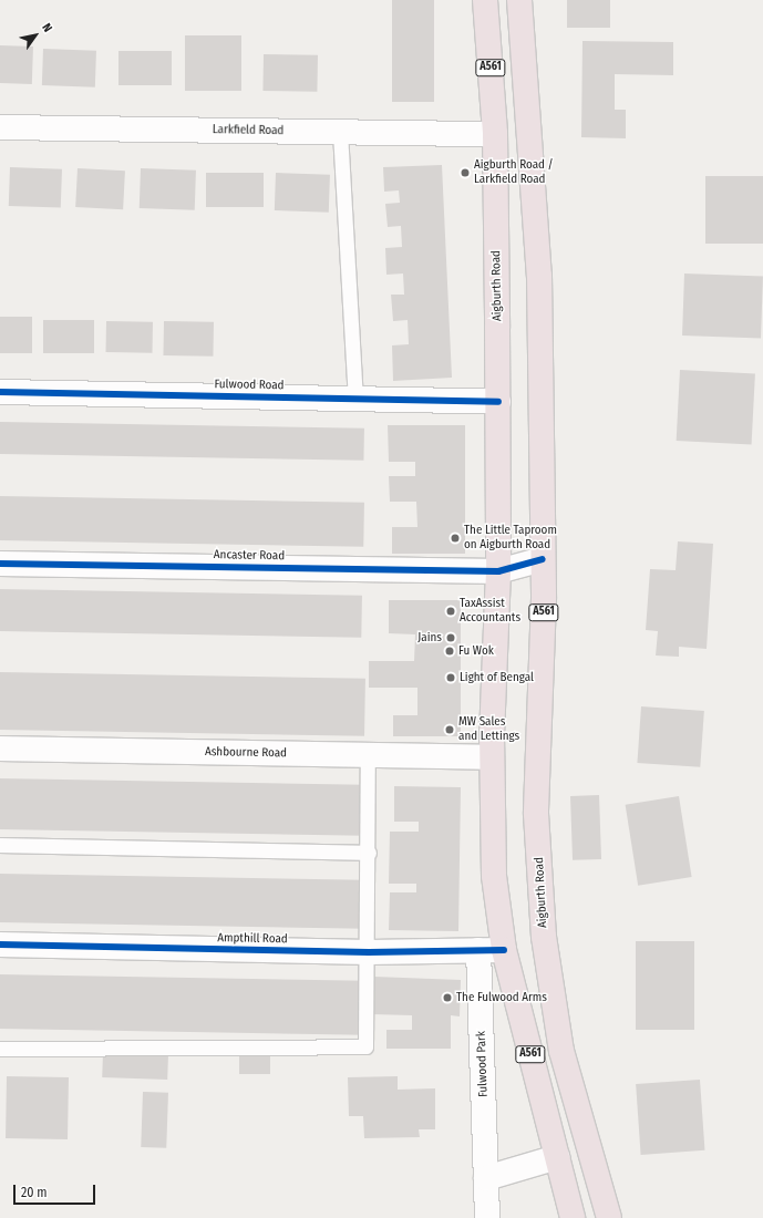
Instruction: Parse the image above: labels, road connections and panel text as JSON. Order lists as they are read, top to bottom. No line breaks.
{"streets":{"highway":["A561","Aigburth Road"],"street":["Larkfield Road","Fulwood Road","Ancaster Road","Ashbourne Road","Ampthill Road","Fulwood Park"]},"crossings":[["Larkfield Road","Aigburth Road"],["Aigburth Road","Fulwood Road"],["Aigburth Road","Ancaster Road"],["Aigburth Road","Ashbourne Road"],["Aigburth Road","Ampthill Road"],["Ampthill Road","Fulwood Park"]],"places":["Aigburth Road / Larkfield Road","The Little Taproom on Aigburth Road","TaxAssist Accountants","Jains","Fu Wok","Light of Bengal","MW Sales and Lettings","The Fulwood Arms"],"scale_bar":"20 m","north":"top right"}
